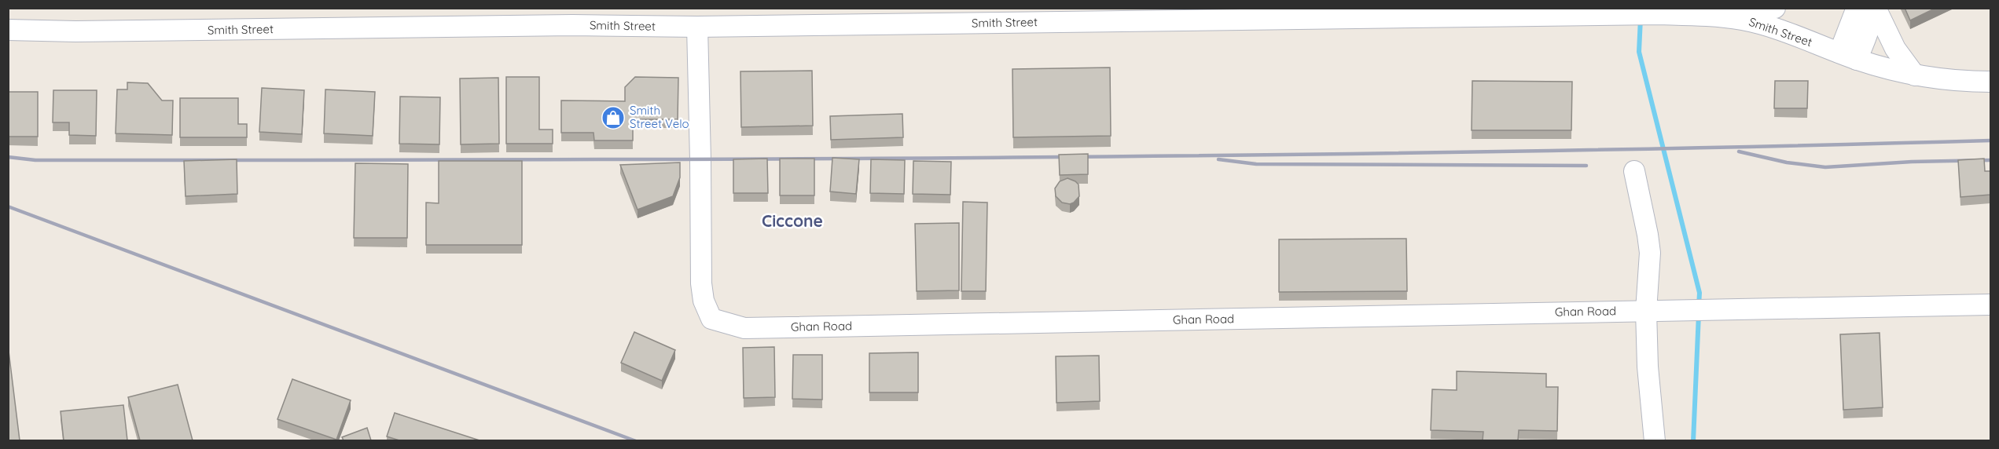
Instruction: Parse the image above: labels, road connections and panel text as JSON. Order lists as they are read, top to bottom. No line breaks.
{"streets":{"street":["Smith Street","Ghan Road"]},"crossings":[["Smith Street","Ghan Road"]],"districts":["Ciccone"],"places":{"shop":["Smith Street Velo"]}}
